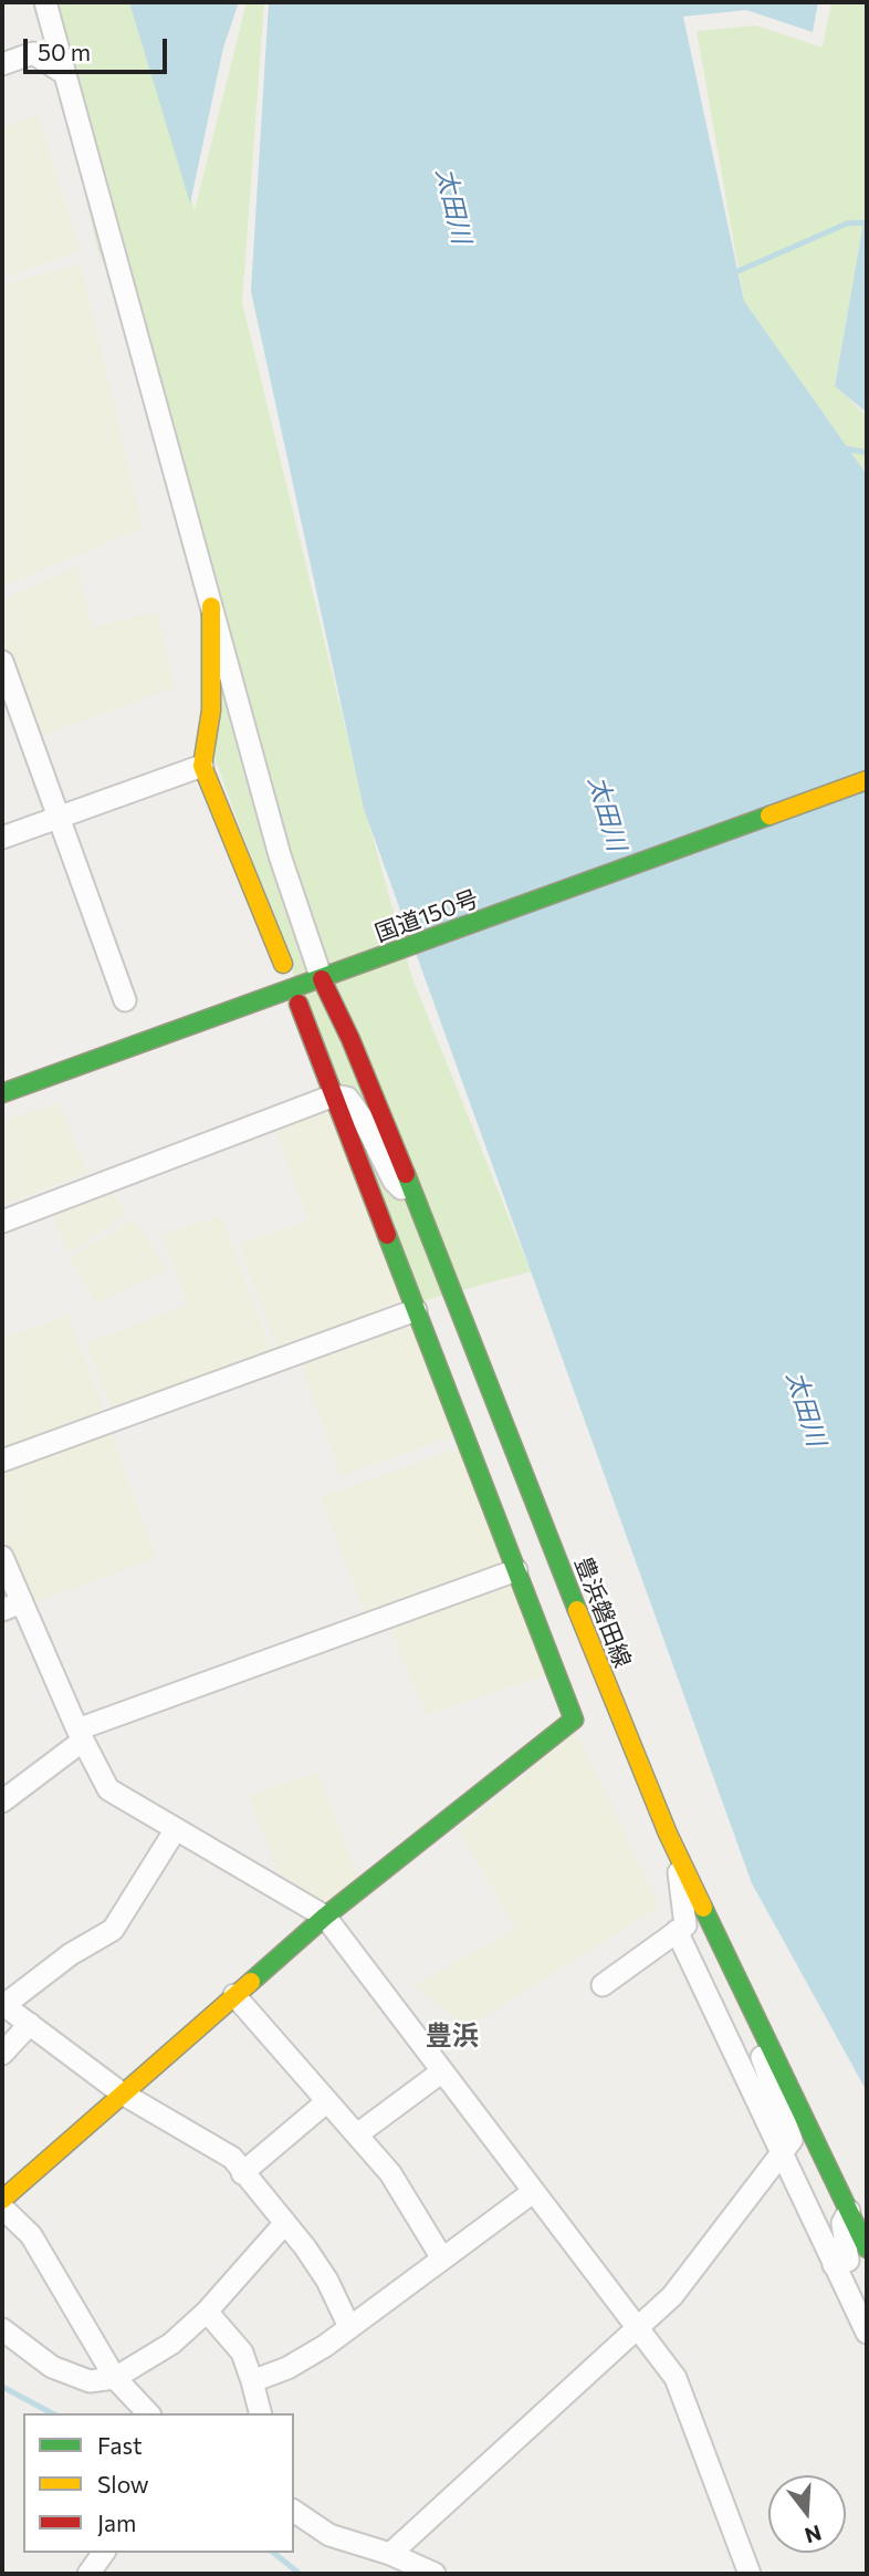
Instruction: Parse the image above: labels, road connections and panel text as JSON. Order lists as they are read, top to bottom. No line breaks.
{"streets":{"main road":["国道150号","豊浜磐田線"]},"crossings":[["国道150号","豊浜磐田線"]],"districts":["豊浜"],"water":["太田川"],"legend":["Fast","Slow","Jam"],"scale_bar":"50 m","north":"bottom"}
